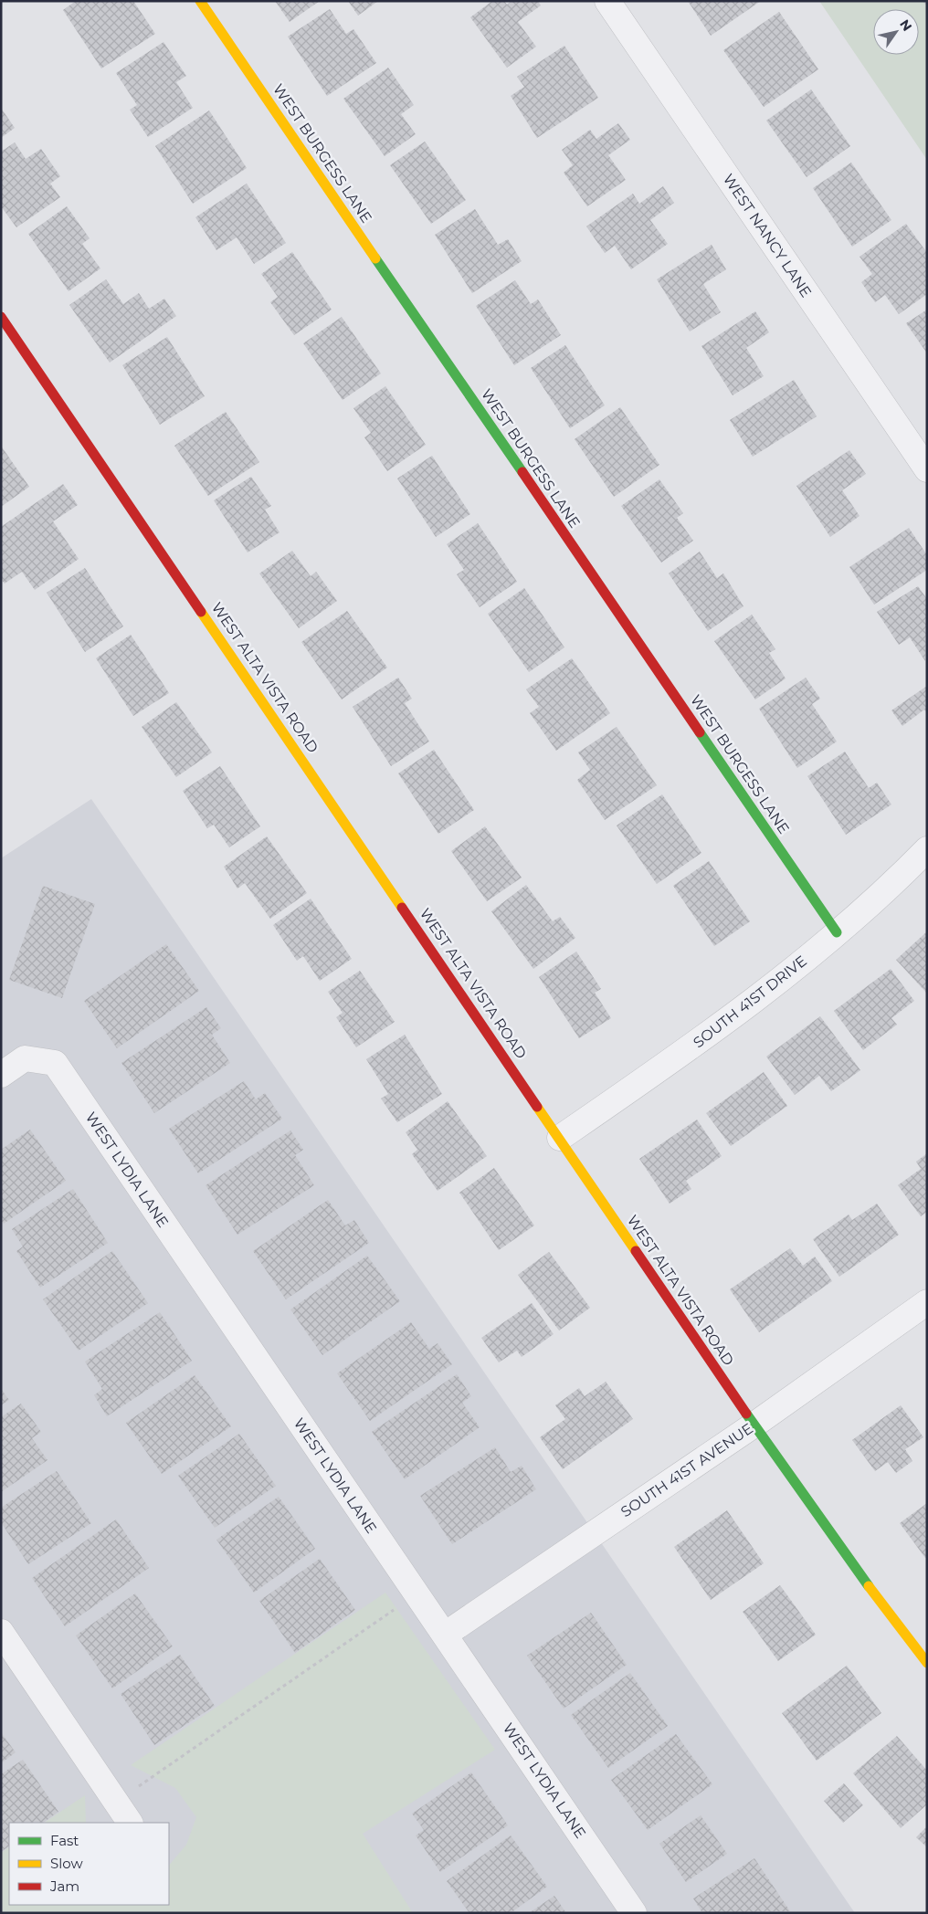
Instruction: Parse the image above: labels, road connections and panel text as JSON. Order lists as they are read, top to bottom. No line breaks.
{"streets":{"street":["WEST BURGESS LANE","WEST NANCY LANE","WEST ALTA VISTA ROAD","SOUTH 41ST DRIVE","WEST LYDIA LANE","SOUTH 41ST AVENUE"]},"crossings":[["WEST BURGESS LANE","SOUTH 41ST DRIVE"],["WEST ALTA VISTA ROAD","SOUTH 41ST DRIVE"],["WEST ALTA VISTA ROAD","SOUTH 41ST AVENUE"],["WEST LYDIA LANE","SOUTH 41ST AVENUE"]],"legend":["Fast","Slow","Jam"],"north":"top right"}
